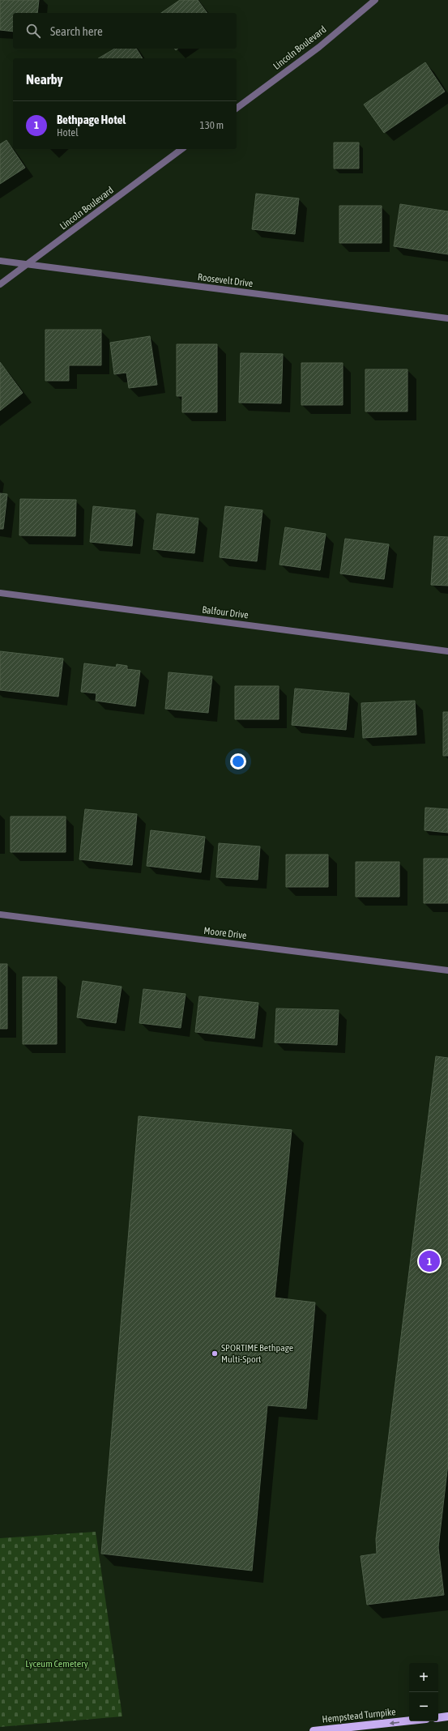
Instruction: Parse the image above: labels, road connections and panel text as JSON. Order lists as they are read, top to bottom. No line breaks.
{"streets":{"main road":["Hempstead Turnpike"],"street":["Lincoln Boulevard","Roosevelt Drive","Balfour Drive","Moore Drive"]},"crossings":[["Lincoln Boulevard","Roosevelt Drive"]],"one_way":["Hempstead Turnpike"],"parks":["Lyceum Cemetery"],"places":["SPORTIME Bethpage Multi-Sport"],"page":{"search":"Search here","heading":"Nearby","list":[{"mark":"1","name":"Bethpage Hotel","note":"Hotel","value":"130 m"}],"pins":"1","map_buttons":["+","−"]}}
